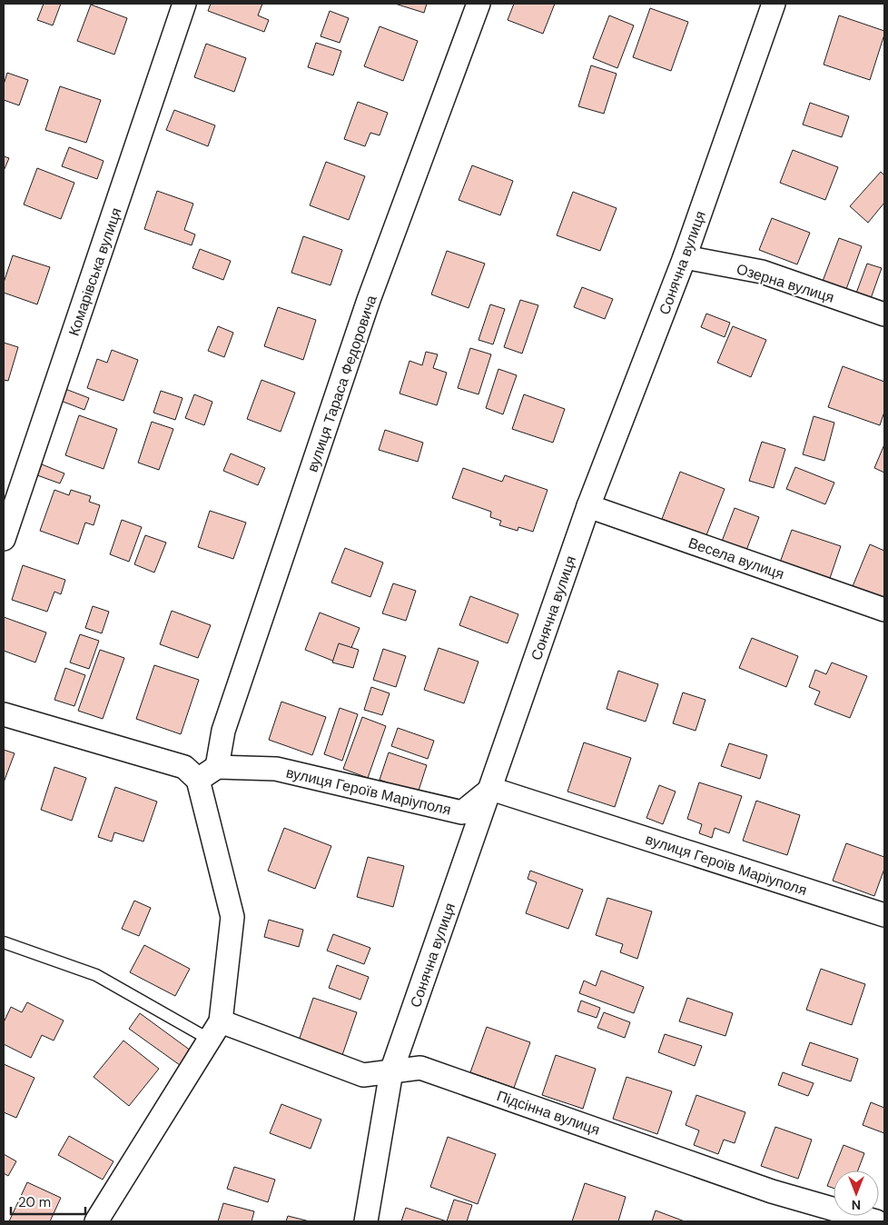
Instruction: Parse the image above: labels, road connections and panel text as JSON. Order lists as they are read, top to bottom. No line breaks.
{"streets":{"street":["Сонячна вулиця","Комарівська вулиця","Озерна вулиця","вулиця Тараса Федоровича","Весела вулиця","вулиця Героїв Маріуполя","Підсінна вулиця"]},"crossings":[["Сонячна вулиця","Озерна вулиця"],["Сонячна вулиця","Весела вулиця"],["Сонячна вулиця","вулиця Героїв Маріуполя"],["Сонячна вулиця","Підсінна вулиця"],["вулиця Тараса Федоровича","вулиця Героїв Маріуполя"]],"scale_bar":"20 m","north":"bottom"}
